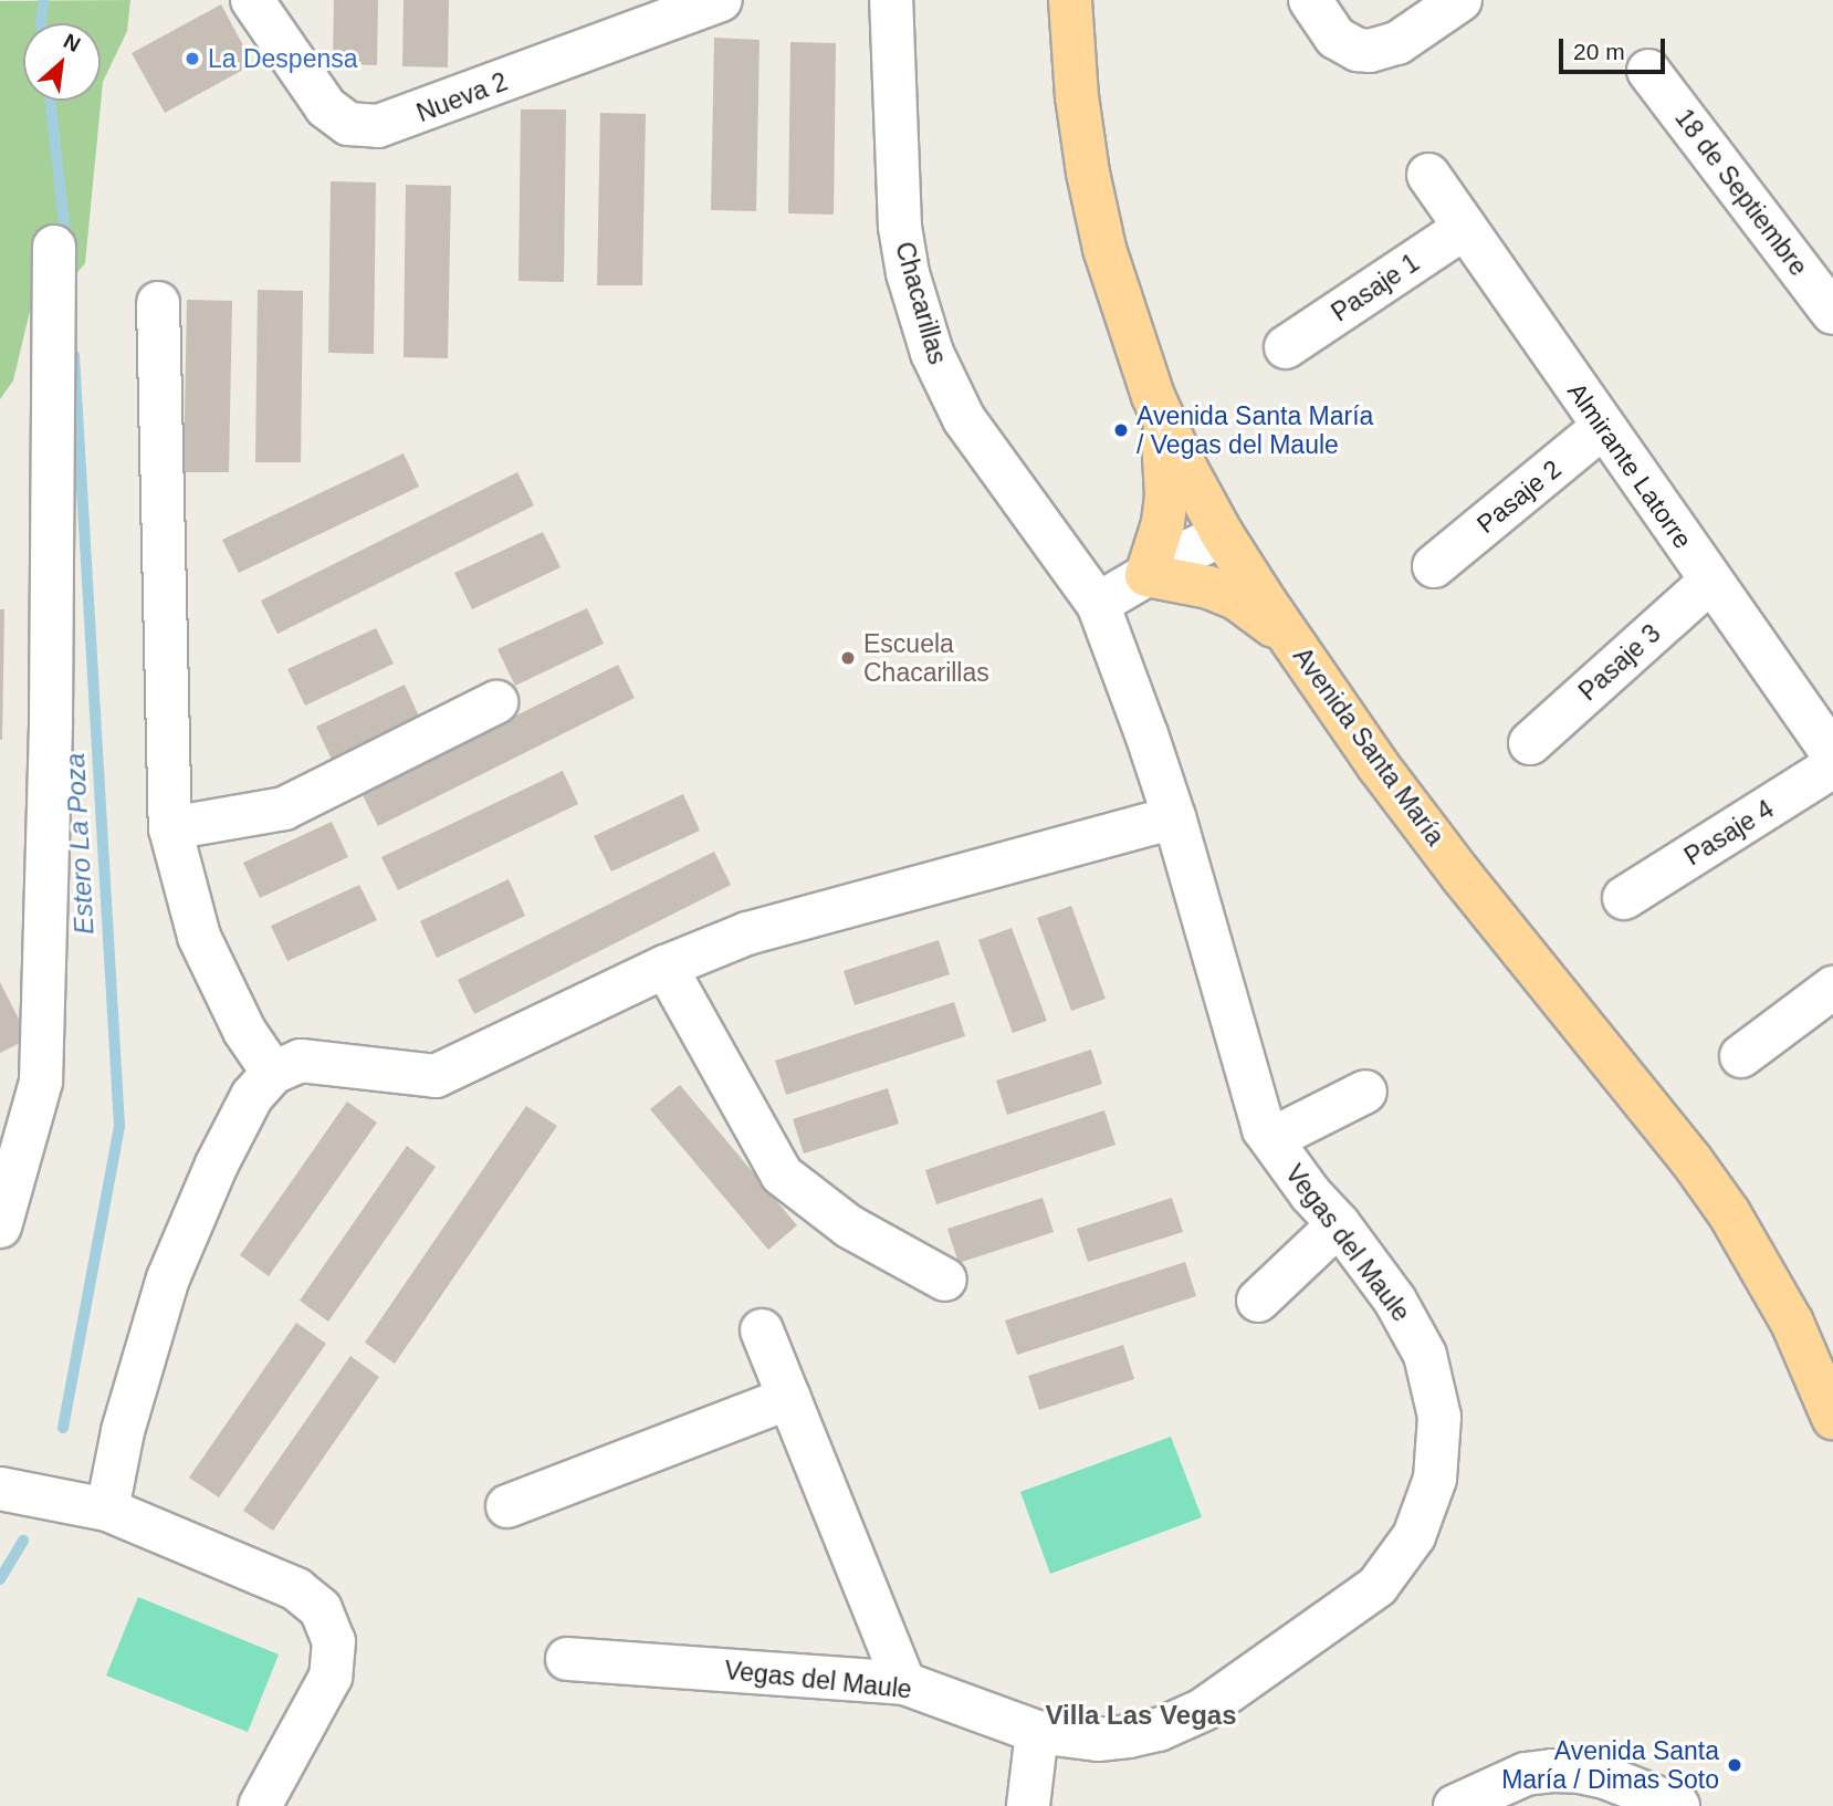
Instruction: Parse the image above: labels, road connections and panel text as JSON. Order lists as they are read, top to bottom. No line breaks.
{"streets":{"main road":["Avenida Santa María"],"street":["Nueva 2","18 de Septiembre","Pasaje 1","Chacarillas","Almirante Latorre","Pasaje 2","Pasaje 3","Pasaje 4","Vegas del Maule"]},"crossings":[["Pasaje 1","Almirante Latorre"],["Chacarillas","Vegas del Maule"],["Almirante Latorre","Pasaje 2"],["Almirante Latorre","Pasaje 3"]],"districts":["Villa Las Vegas"],"water":["Estero La Poza"],"places":["La Despensa","Avenida Santa María / Vegas del Maule","Escuela Chacarillas","Avenida Santa María / Dimas Soto"],"scale_bar":"20 m","north":"top right"}
